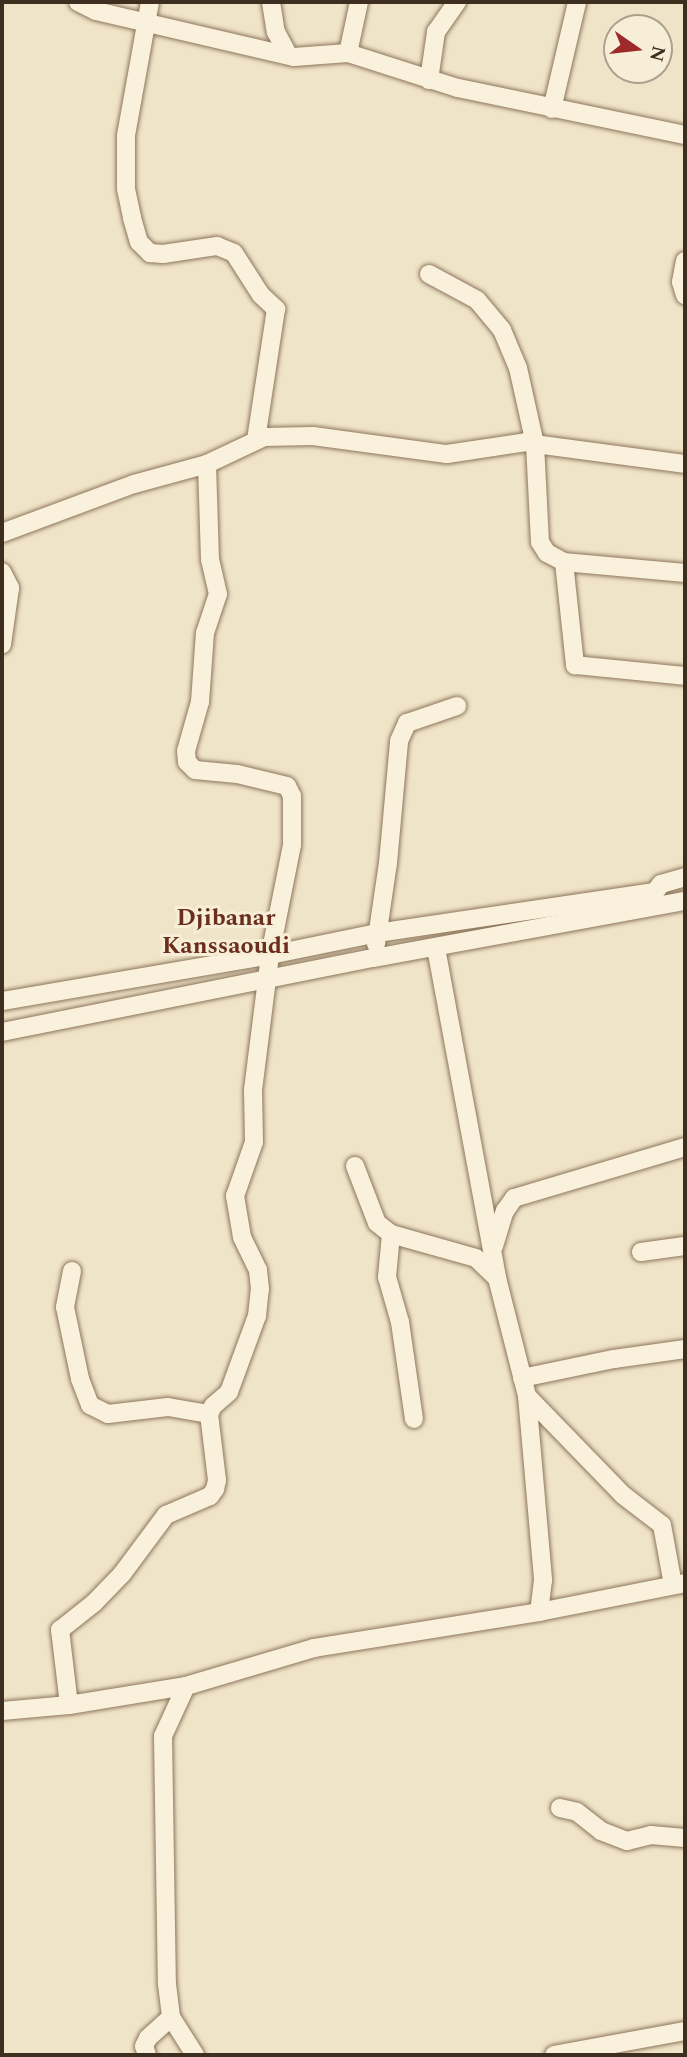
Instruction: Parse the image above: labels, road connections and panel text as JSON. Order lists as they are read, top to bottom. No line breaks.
{"districts":["Djibanar Kanssaoudi"],"north":"right"}
